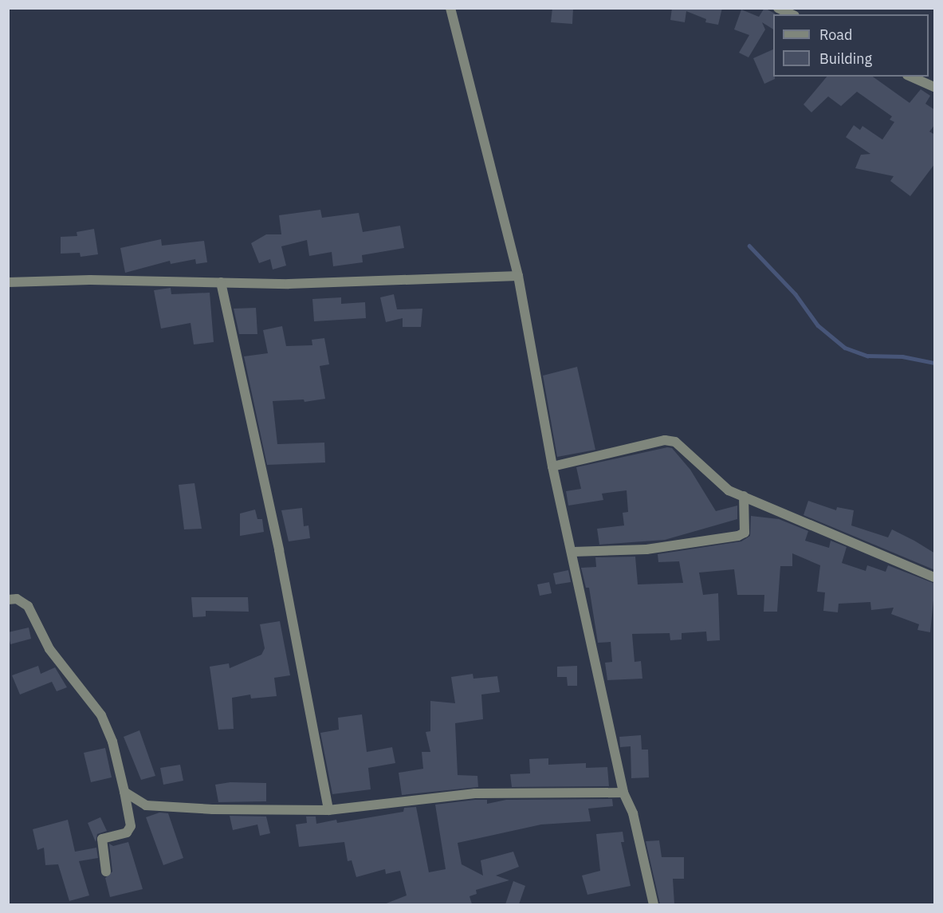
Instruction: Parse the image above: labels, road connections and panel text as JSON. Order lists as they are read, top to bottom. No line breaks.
{"legend":["Road","Building"]}
